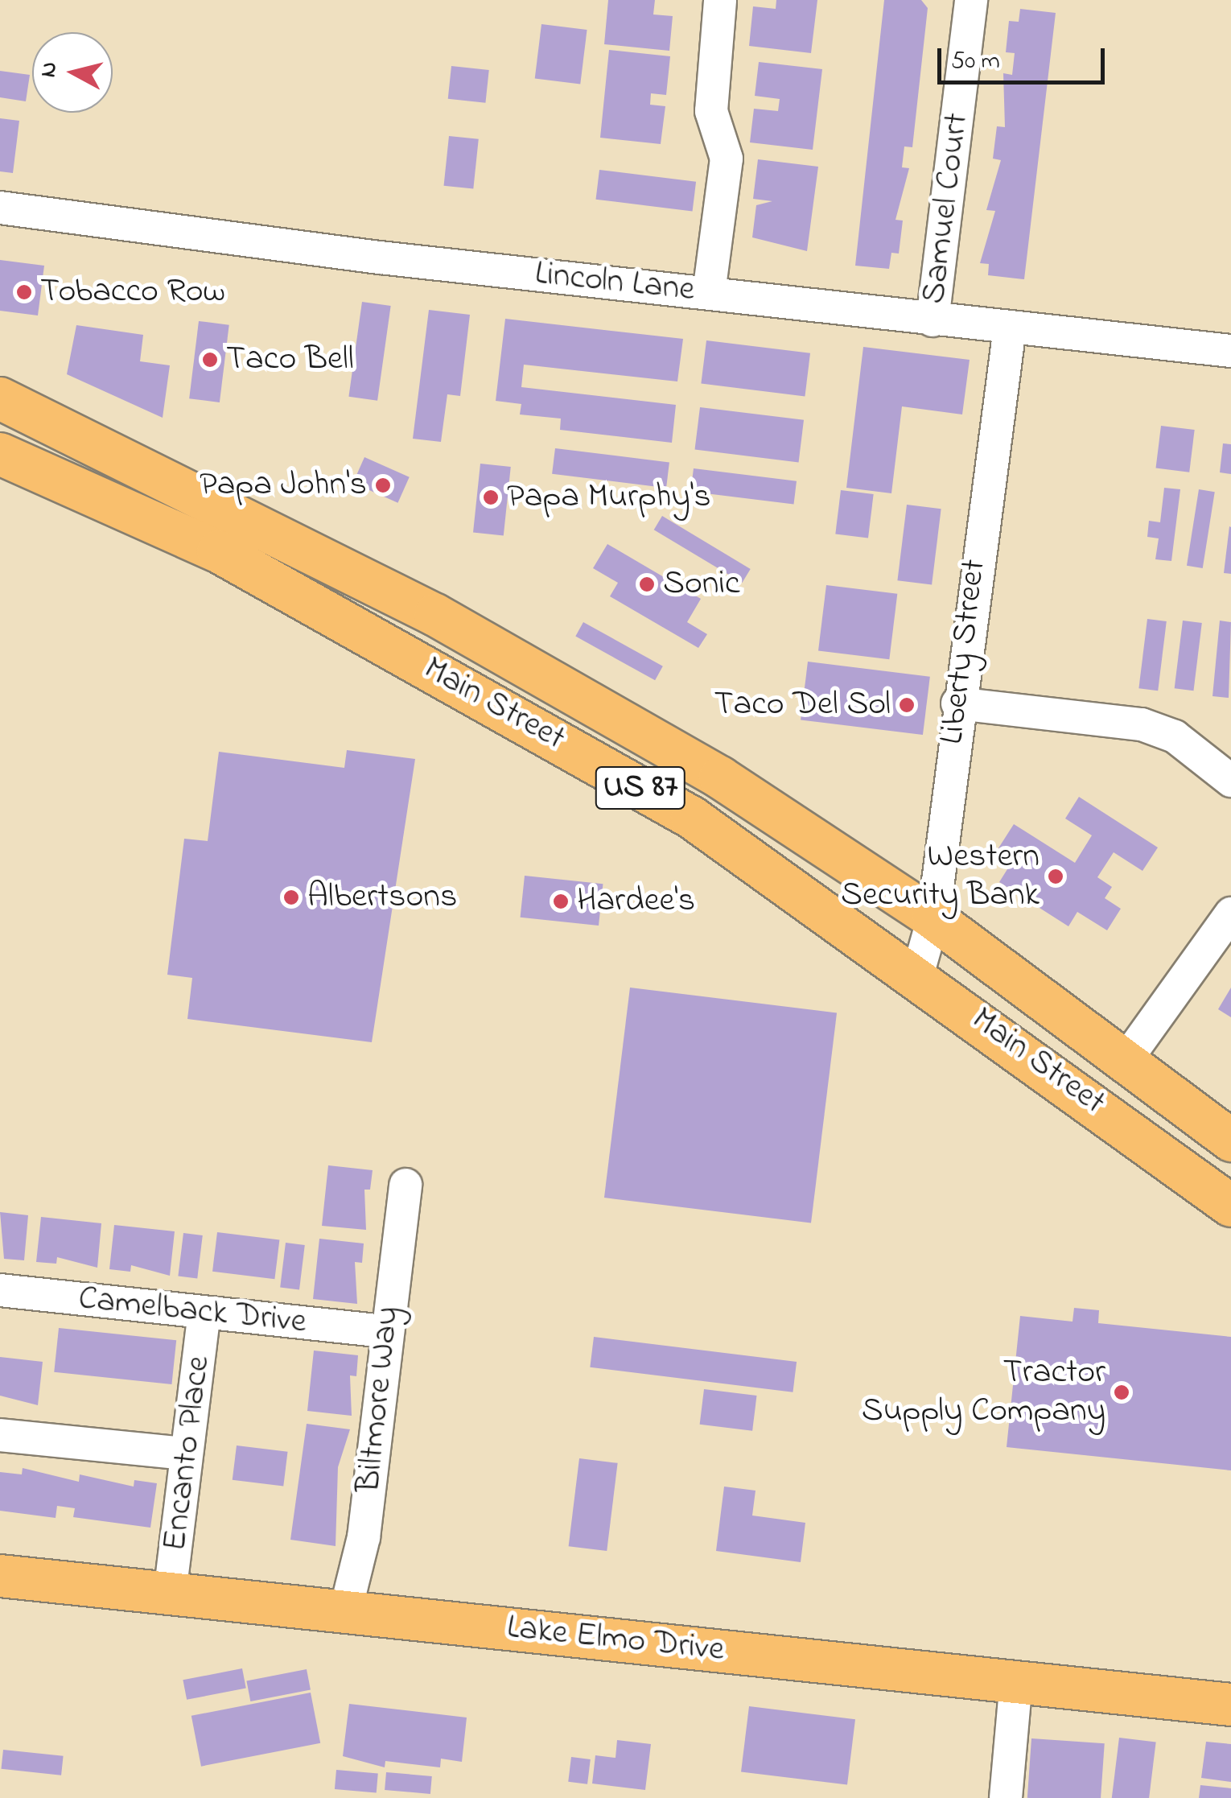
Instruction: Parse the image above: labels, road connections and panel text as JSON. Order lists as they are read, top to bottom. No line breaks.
{"streets":{"main road":["Main Street","US 87","Lake Elmo Drive"],"street":["Samuel Court","Lincoln Lane","Liberty Street","Camelback Drive","Biltmore Way","Encanto Place"]},"crossings":[["Samuel Court","Lincoln Lane"],["Lincoln Lane","Liberty Street"],["Liberty Street","Main Street"],["Camelback Drive","Biltmore Way"],["Camelback Drive","Encanto Place"],["Biltmore Way","Lake Elmo Drive"],["Encanto Place","Lake Elmo Drive"]],"places":["Tobacco Row","Taco Bell","Papa John's","Papa Murphy's","Sonic","Taco Del Sol","Western Security Bank","Albertsons","Hardee's","Tractor Supply Company"],"scale_bar":"50 m","north":"left"}
